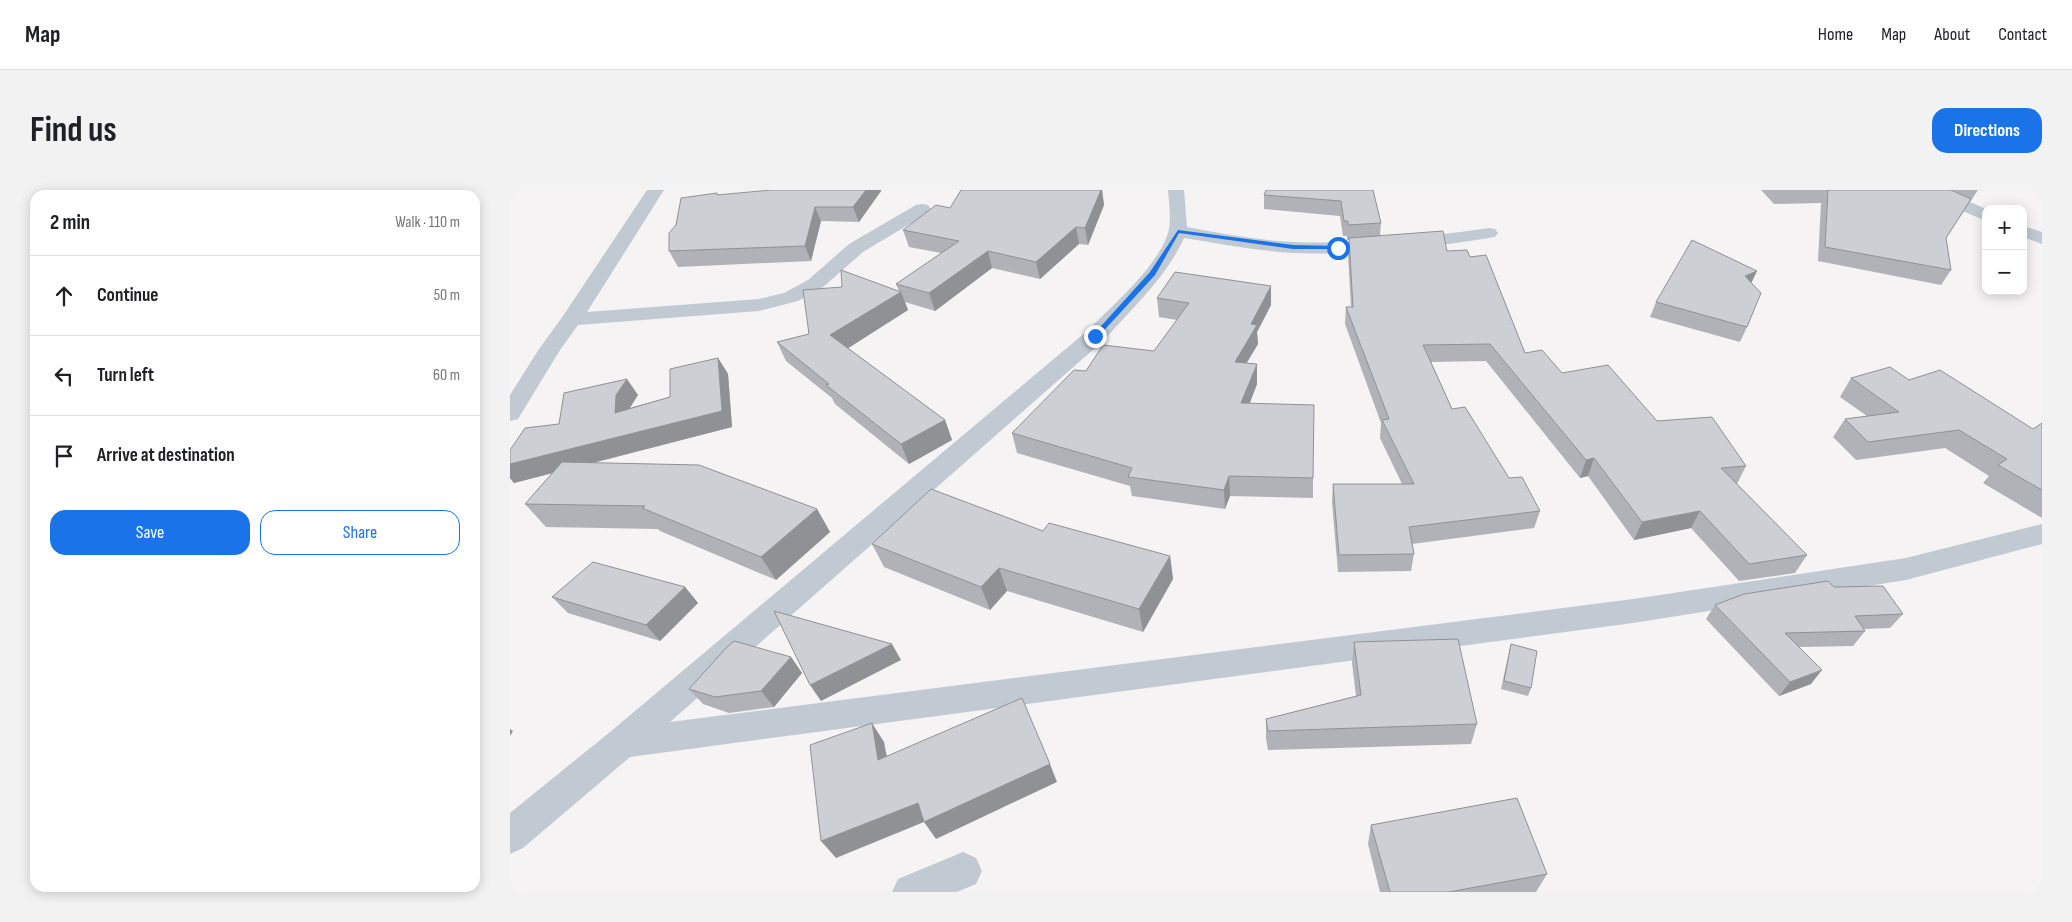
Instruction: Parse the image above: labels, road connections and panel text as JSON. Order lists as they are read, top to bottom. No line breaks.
{"page":{"header":"Map","nav":["Home","Map","About","Contact"],"buttons":["Directions",["Save","Share"]],"title":"Find us","heading":["2 min","Walk · 110 m"],"map_buttons":["+","−"],"list":[["Continue","50 m"],["Turn left","60 m"],"Arrive at destination"]}}
